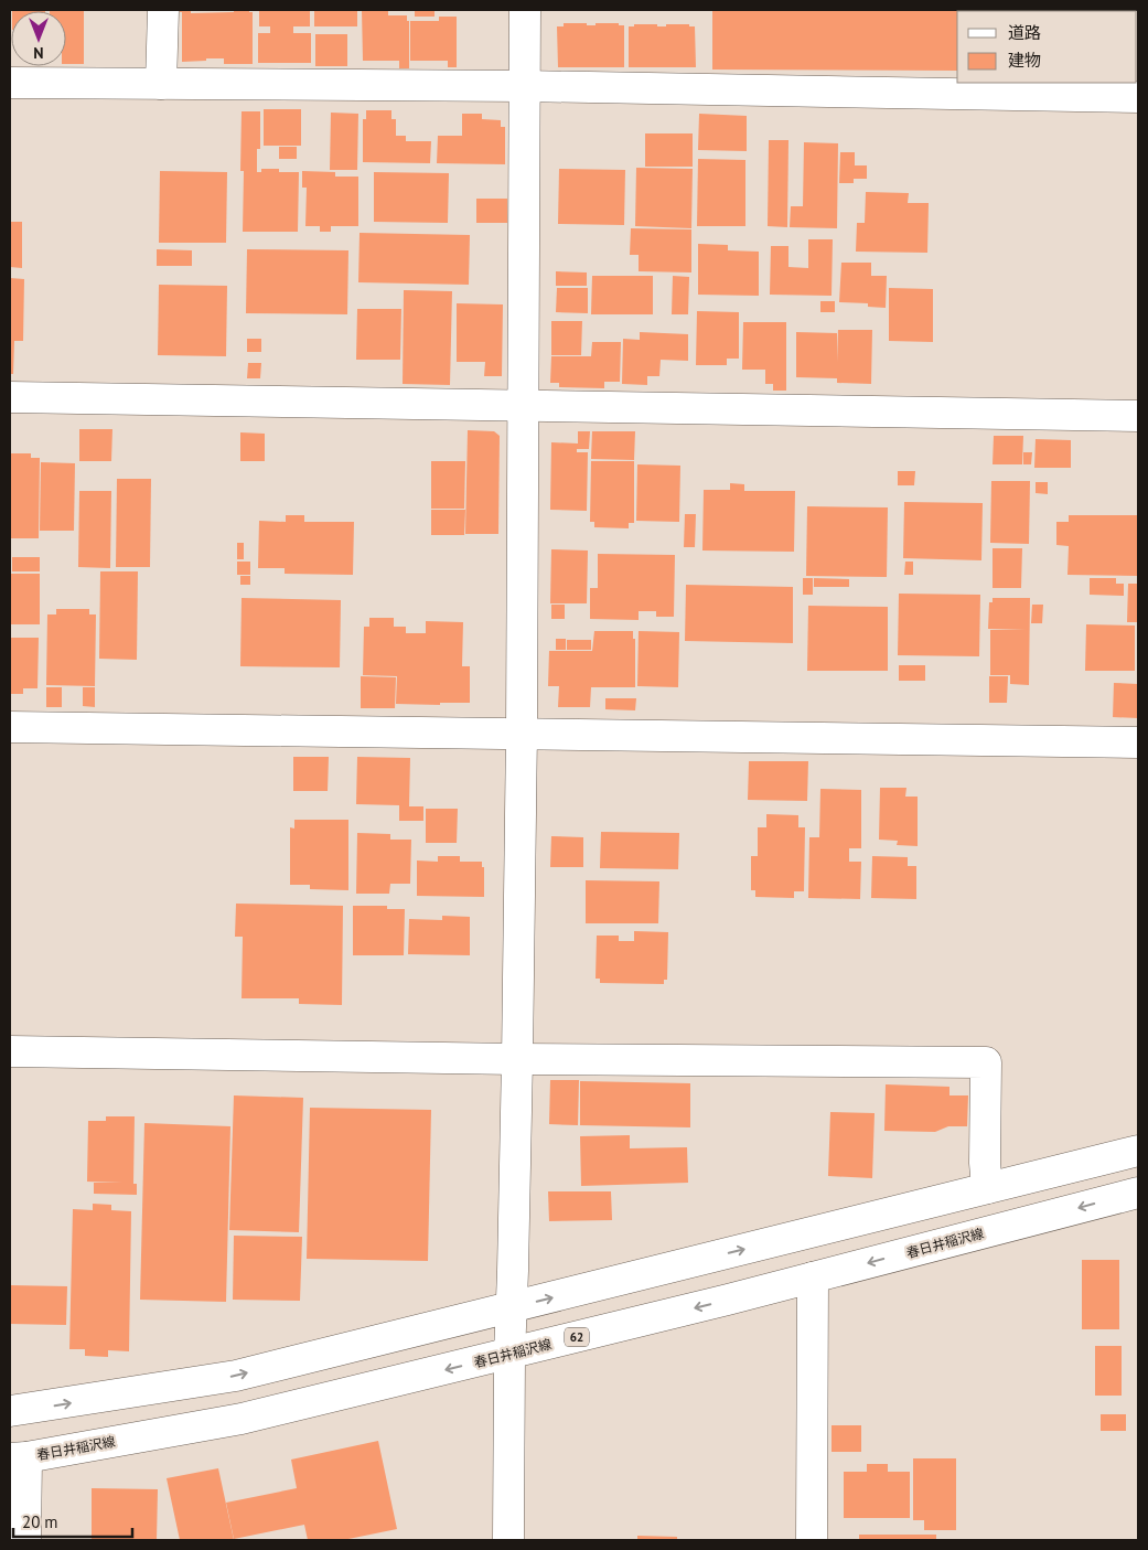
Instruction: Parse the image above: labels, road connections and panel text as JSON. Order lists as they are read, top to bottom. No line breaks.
{"streets":{"street":["春日井稲沢線","62"]},"legend":["道路","建物"],"scale_bar":"20 m","north":"bottom"}
